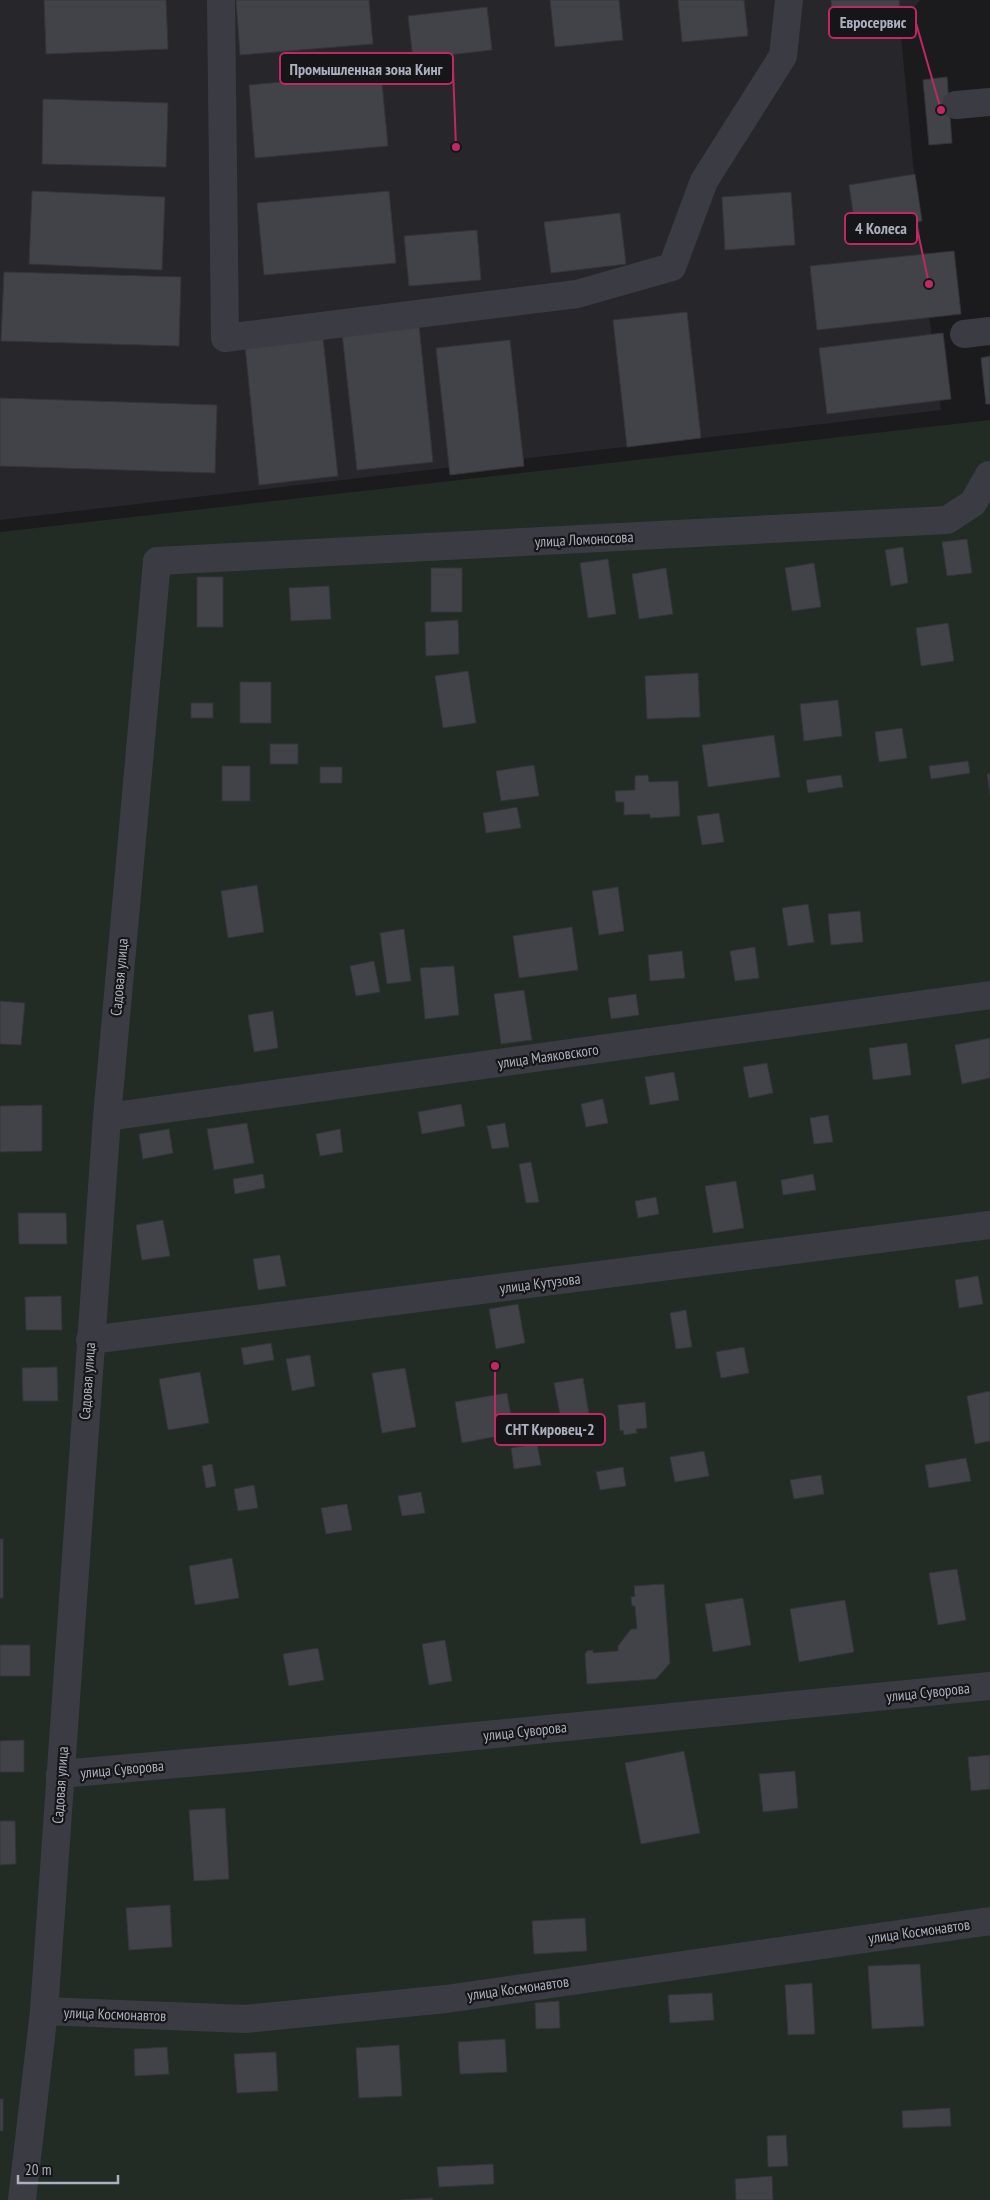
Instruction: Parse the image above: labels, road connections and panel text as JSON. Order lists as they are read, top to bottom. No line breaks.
{"streets":{"street":["улица Ломоносова","Садовая улица","улица Маяковского","улица Кутузова","улица Суворова","улица Космонавтов"]},"crossings":[["улица Ломоносова","Садовая улица"],["Садовая улица","улица Маяковского"],["Садовая улица","улица Кутузова"],["Садовая улица","улица Суворова"],["Садовая улица","улица Космонавтов"]],"places":["Евросервис","Промышленная зона Кинг","4 Колеса","СНТ Кировец-2"],"scale_bar":"20 m"}
